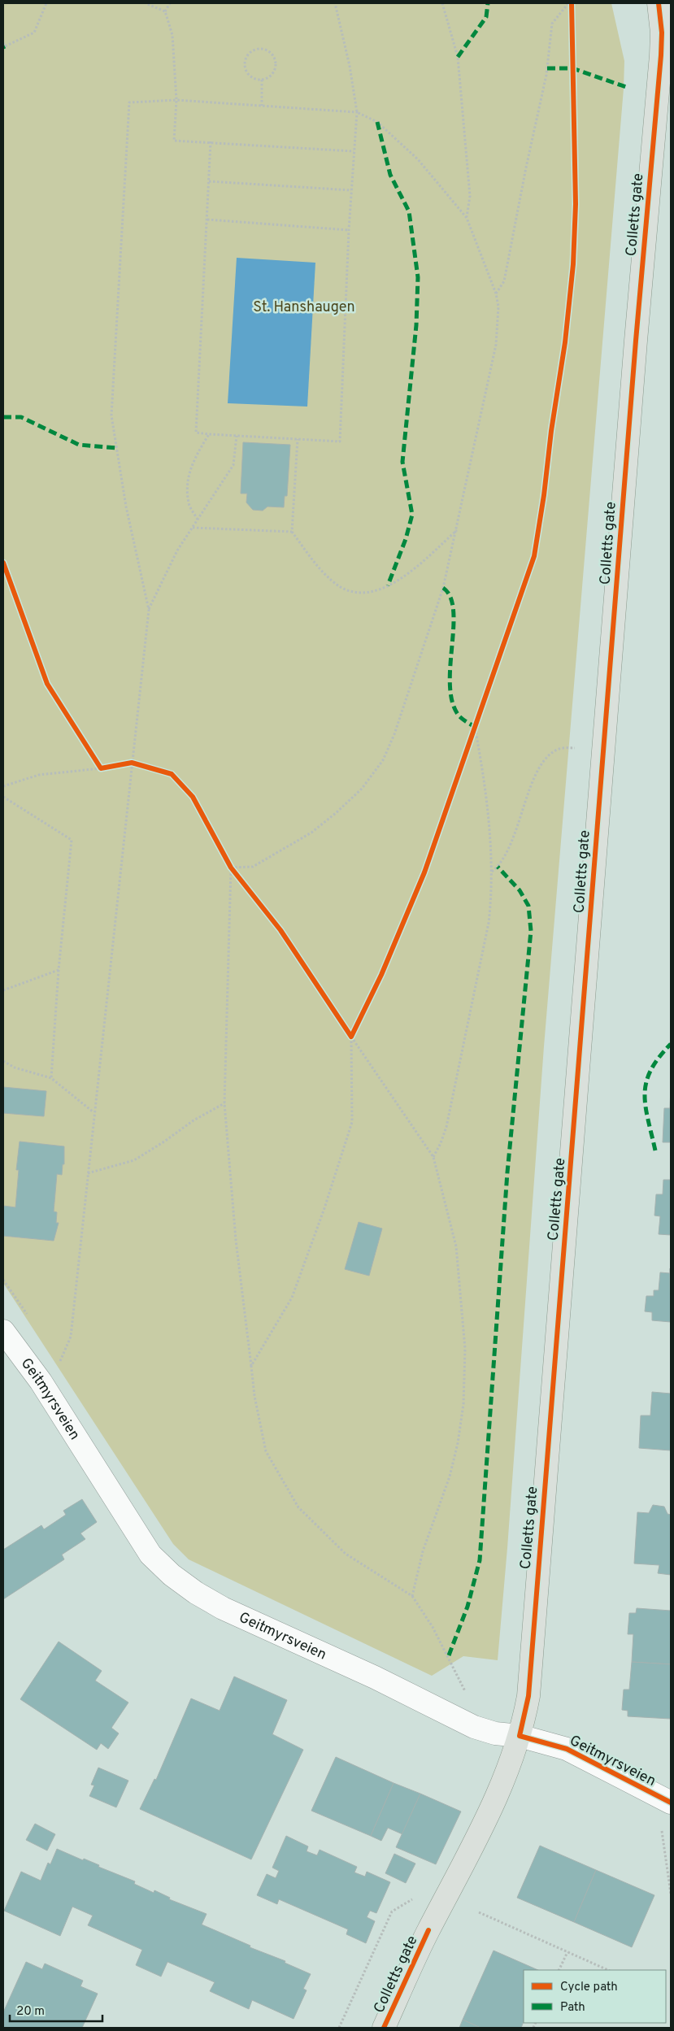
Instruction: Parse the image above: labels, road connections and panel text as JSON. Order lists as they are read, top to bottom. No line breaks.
{"streets":{"main road":["Colletts gate"],"street":["Geitmyrsveien"]},"crossings":[["Colletts gate","Geitmyrsveien"]],"parks":["St. Hanshaugen"],"legend":["Cycle path","Path"],"scale_bar":"20 m"}
